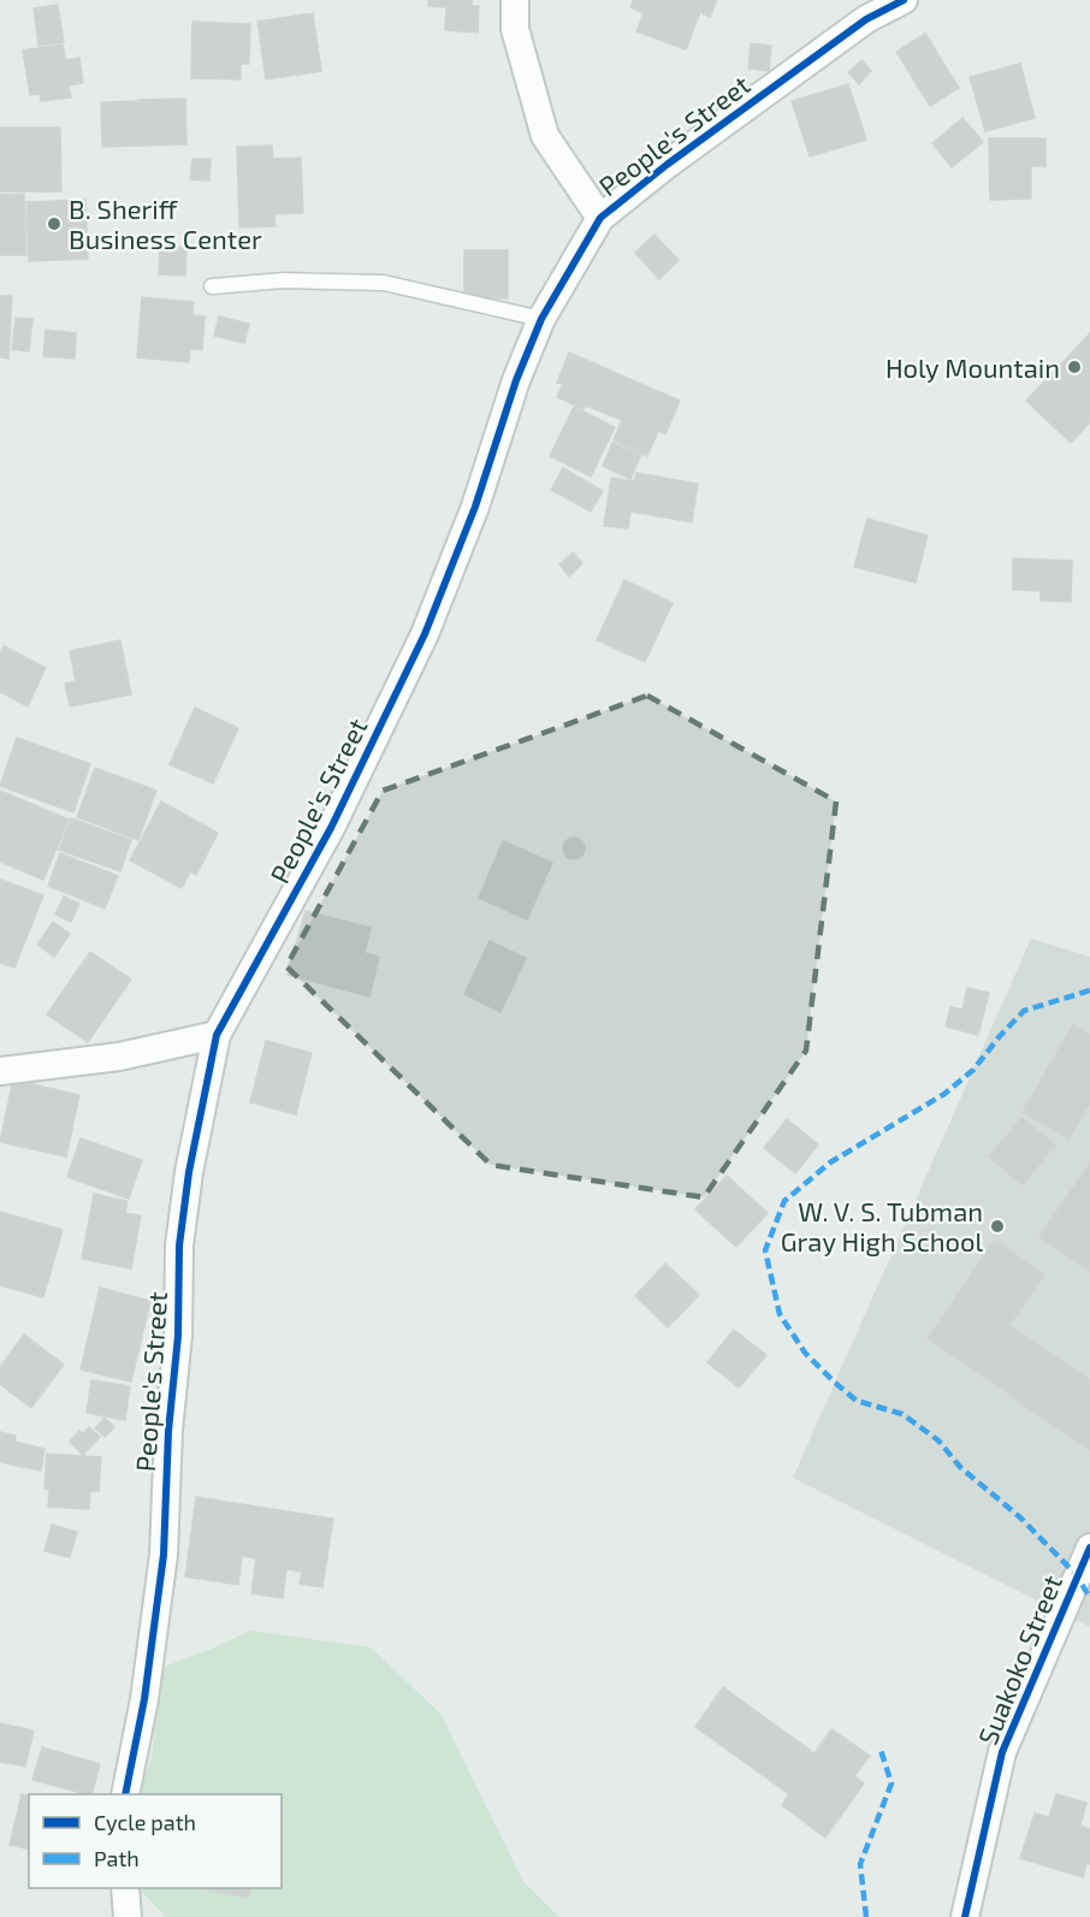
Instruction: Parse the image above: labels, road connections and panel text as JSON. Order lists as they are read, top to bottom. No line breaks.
{"streets":{"street":["People's Street","Suakoko Street"]},"places":["B. Sheriff Business Center","Holy Mountain","W. V. S. Tubman Gray High School"],"legend":["Cycle path","Path"]}
